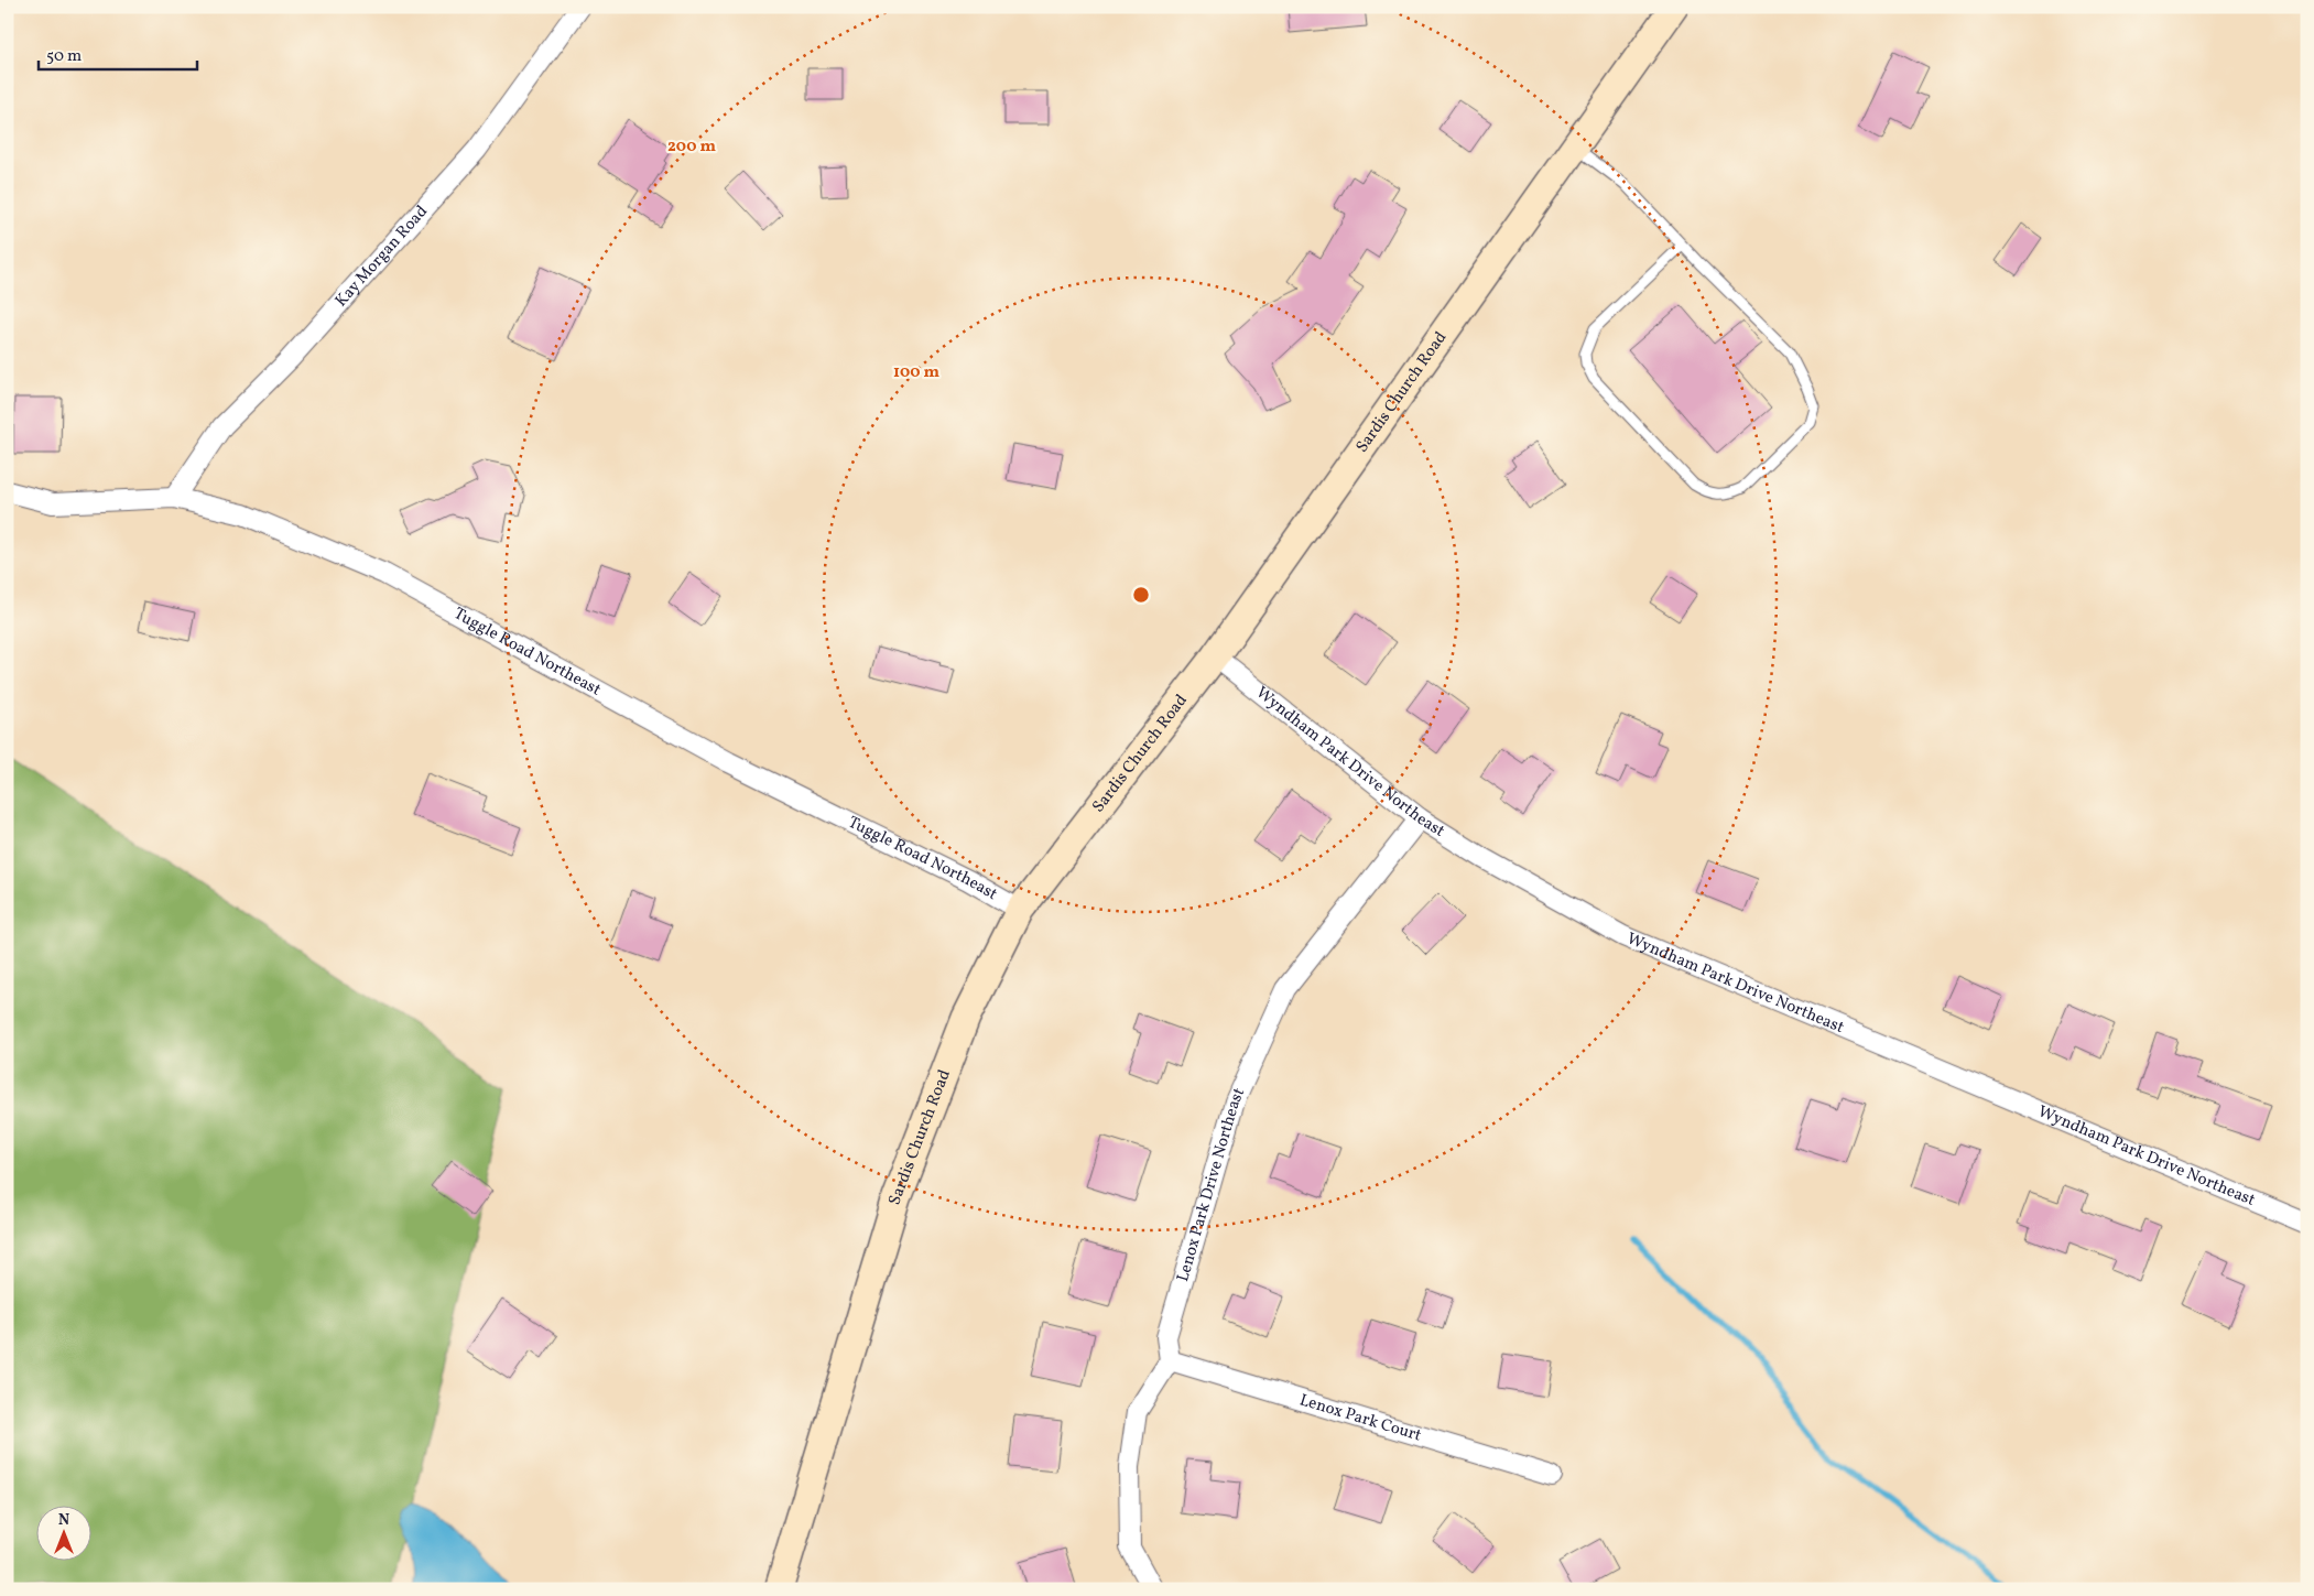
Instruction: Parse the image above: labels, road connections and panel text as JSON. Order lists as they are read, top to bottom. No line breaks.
{"streets":{"street":["Kay Morgan Road","Sardis Church Road","Tuggle Road Northeast","Wyndham Park Drive Northeast","Lenox Park Drive Northeast","Lenox Park Court"]},"crossings":[["Kay Morgan Road","Tuggle Road Northeast"],["Sardis Church Road","Tuggle Road Northeast"],["Sardis Church Road","Wyndham Park Drive Northeast"],["Wyndham Park Drive Northeast","Lenox Park Drive Northeast"],["Lenox Park Drive Northeast","Lenox Park Court"]],"scale_bar":"50 m","north":"top","rings":["200 m","100 m"]}
